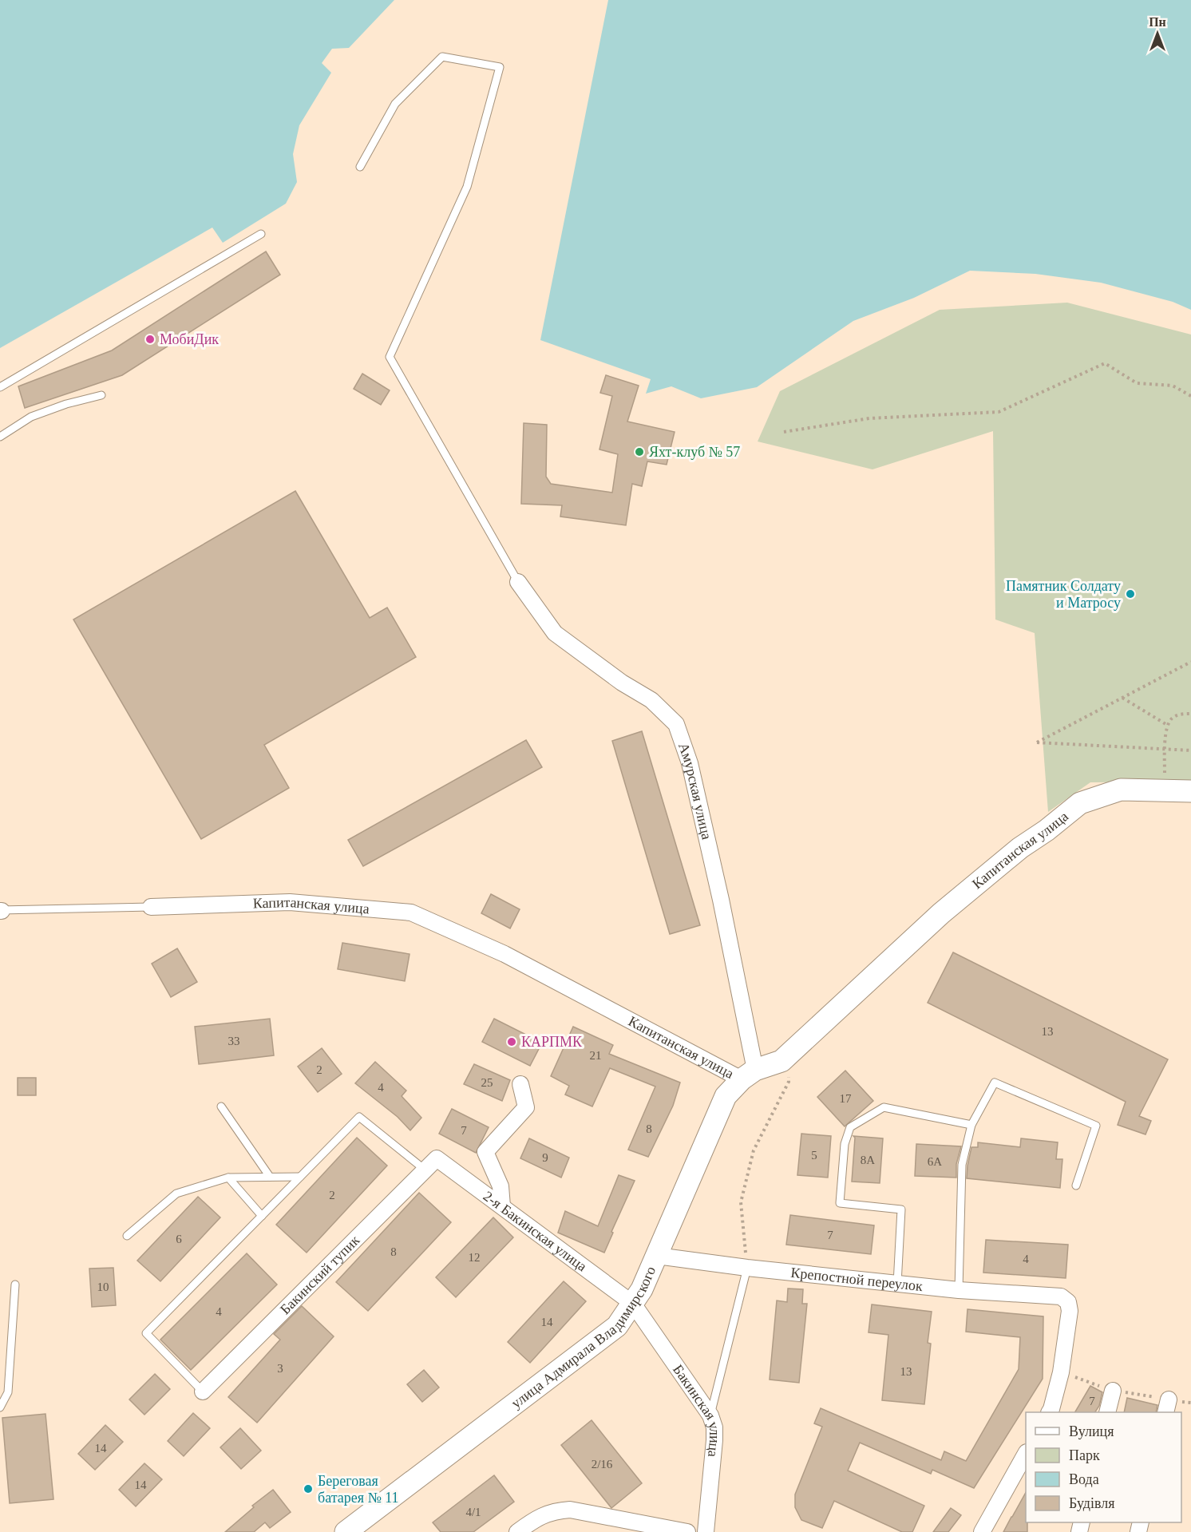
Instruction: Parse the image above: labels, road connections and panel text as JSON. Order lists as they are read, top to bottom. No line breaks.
{"streets":{"main road":["Капитанская улица","улица Адмирала Владимирского"],"street":["Амурская улица","2-я Бакинская улица","Бакинский тупик","Крепостной переулок","Бакинская улица"]},"crossings":[["Амурская улица","Капитанская улица"],["Амурская улица","улица Адмирала Владимирского"],["Капитанская улица","улица Адмирала Владимирского"],["2-я Бакинская улица","Бакинский тупик"],["2-я Бакинская улица","улица Адмирала Владимирского"],["2-я Бакинская улица","Бакинская улица"],["Крепостной переулок","улица Адмирала Владимирского"],["улица Адмирала Владимирского","Бакинская улица"]],"places":["МобиДик","Яхт-клуб № 57","Памятник Солдату и Матросу","КАРПМК","Береговая батарея № 11"],"house_numbers":["13","33","21","2","25","4","17","8","7","5","9","8А","6А","2","7","6","8","12","4","10","4","14","3","13","7","14","2/16","14","4/1"],"legend":["Вулиця","Парк","Вода","Будівля"],"north":"top"}
